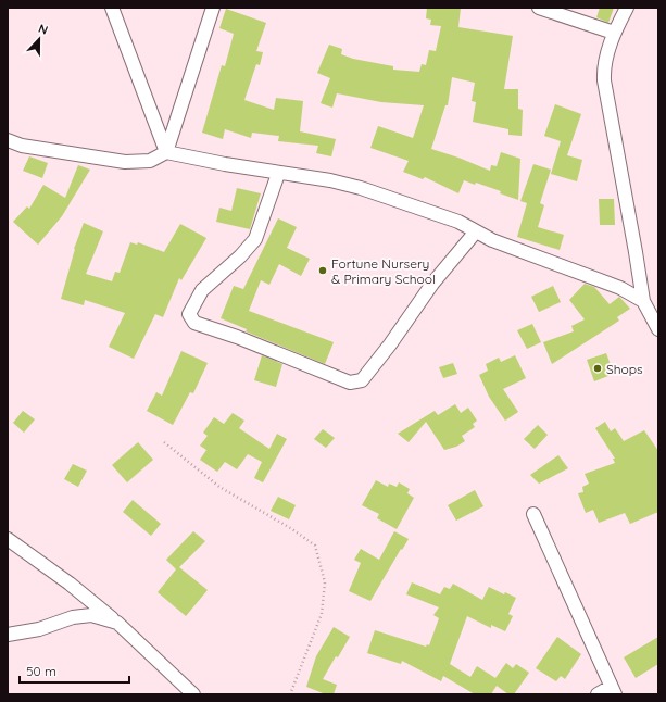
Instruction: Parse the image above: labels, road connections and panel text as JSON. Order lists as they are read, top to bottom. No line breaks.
{"places":["Fortune Nursery & Primary School","Shops"],"scale_bar":"50 m","north":"top"}
